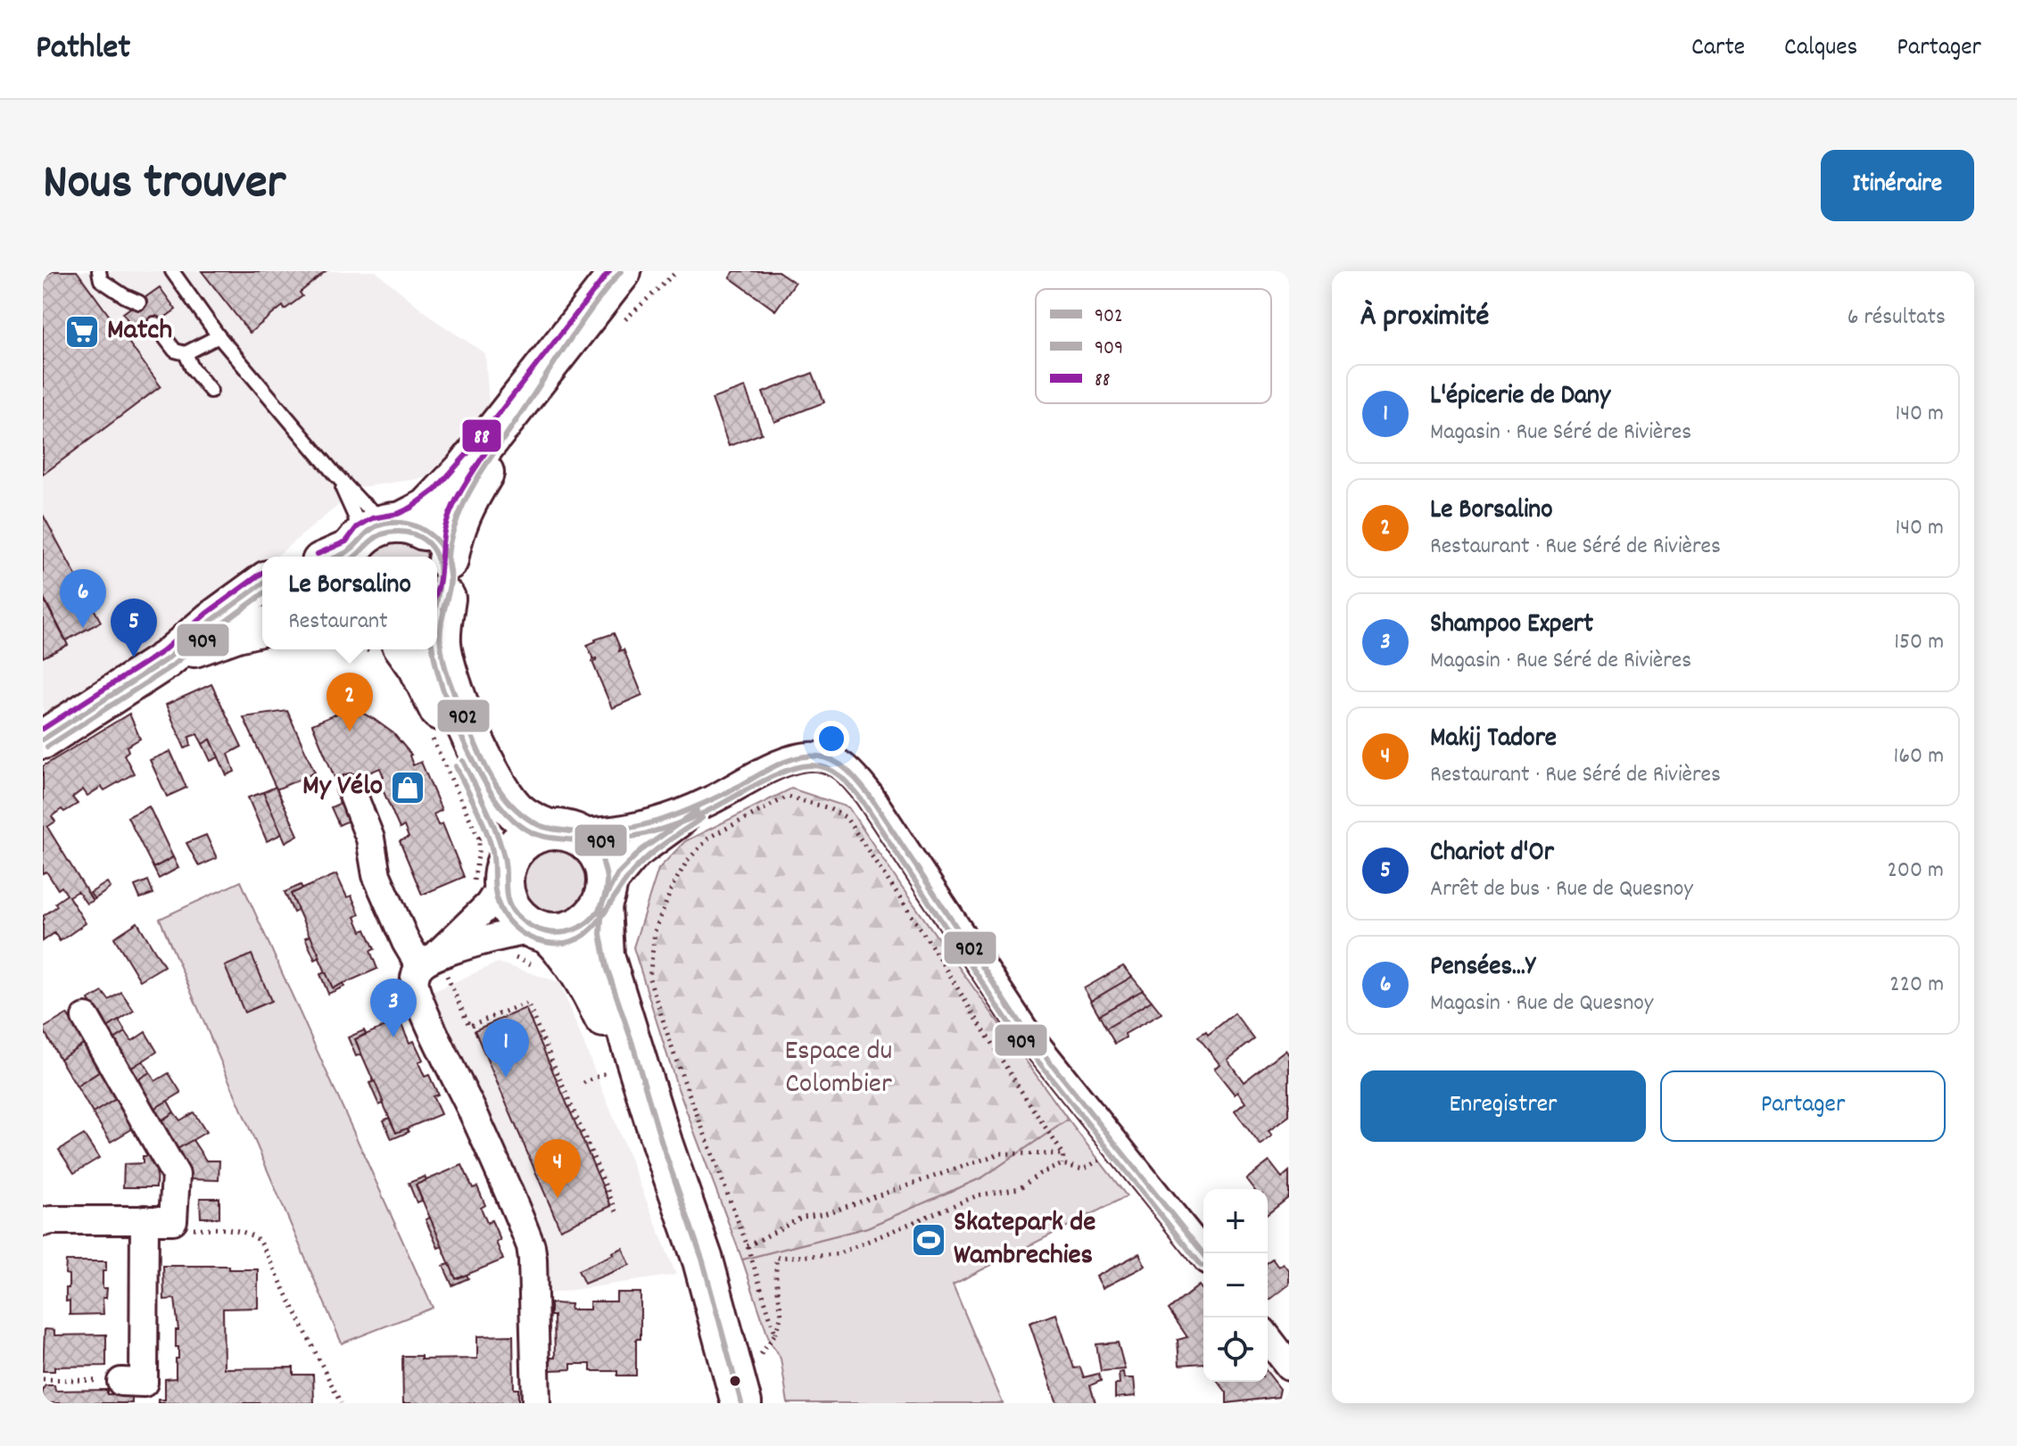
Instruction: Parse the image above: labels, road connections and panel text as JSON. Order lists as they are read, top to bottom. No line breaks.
{"parks":["Espace du Colombier"],"places":{"supermarket":["Match"],"shop":["My Vélo"],"sports":["Skatepark de Wambrechies"]},"lines":["transit line 902","transit line 88","transit line 909"],"legend":["902","909","88"],"page":{"header":"Pathlet","nav":["Carte","Calques","Partager"],"title":"Nous trouver","buttons":["Itinéraire",["Enregistrer","Partager"]],"heading":["À proximité","6 résultats"],"list":[{"mark":"1","name":"L'épicerie de Dany","note":"Magasin · Rue Séré de Rivières","value":"140 m"},{"mark":"2","name":"Le Borsalino","note":"Restaurant · Rue Séré de Rivières","value":"140 m"},{"mark":"3","name":"Shampoo Expert","note":"Magasin · Rue Séré de Rivières","value":"150 m"},{"mark":"4","name":"Makij Tadore","note":"Restaurant · Rue Séré de Rivières","value":"160 m"},{"mark":"5","name":"Chariot d'Or","note":"Arrêt de bus · Rue de Quesnoy","value":"200 m"},{"mark":"6","name":"Pensées...Y","note":"Magasin · Rue de Quesnoy","value":"220 m"}],"popup":["Le Borsalino","Restaurant"],"pins":["6","5","2","3","1","4"],"map_buttons":["+","−"]}}
